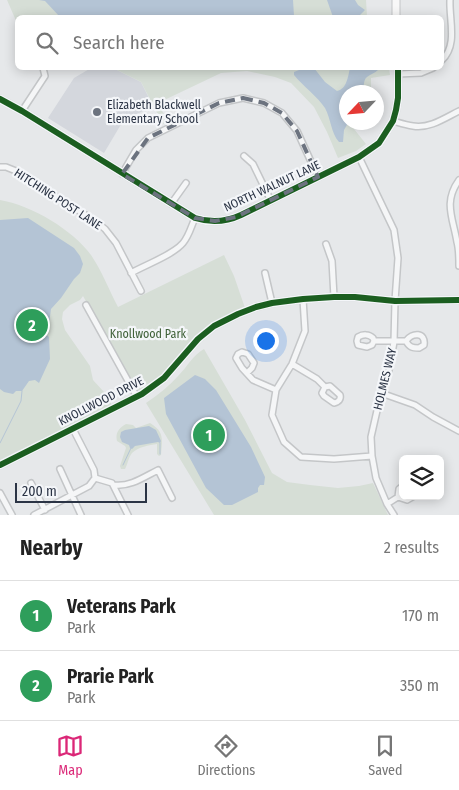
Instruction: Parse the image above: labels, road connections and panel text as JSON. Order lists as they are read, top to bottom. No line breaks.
{"streets":{"street":["NORTH WALNUT LANE","HITCHING POST LANE","HOLMES WAY","KNOLLWOOD DRIVE"]},"crossings":[["NORTH WALNUT LANE","HOLMES WAY"],["HOLMES WAY","KNOLLWOOD DRIVE"]],"parks":["Knollwood Park"],"places":["Elizabeth Blackwell Elementary School"],"scale_bar":"200 m","north":"bottom left","page":{"search":"Search here","pins":["2","1"],"scale":"200 m","heading":["Nearby","2 results"],"list":[{"mark":"1","name":"Veterans Park","note":"Park","value":"170 m"},{"mark":"2","name":"Prarie Park","note":"Park","value":"350 m"}],"nav":["Map","Directions","Saved"]}}
